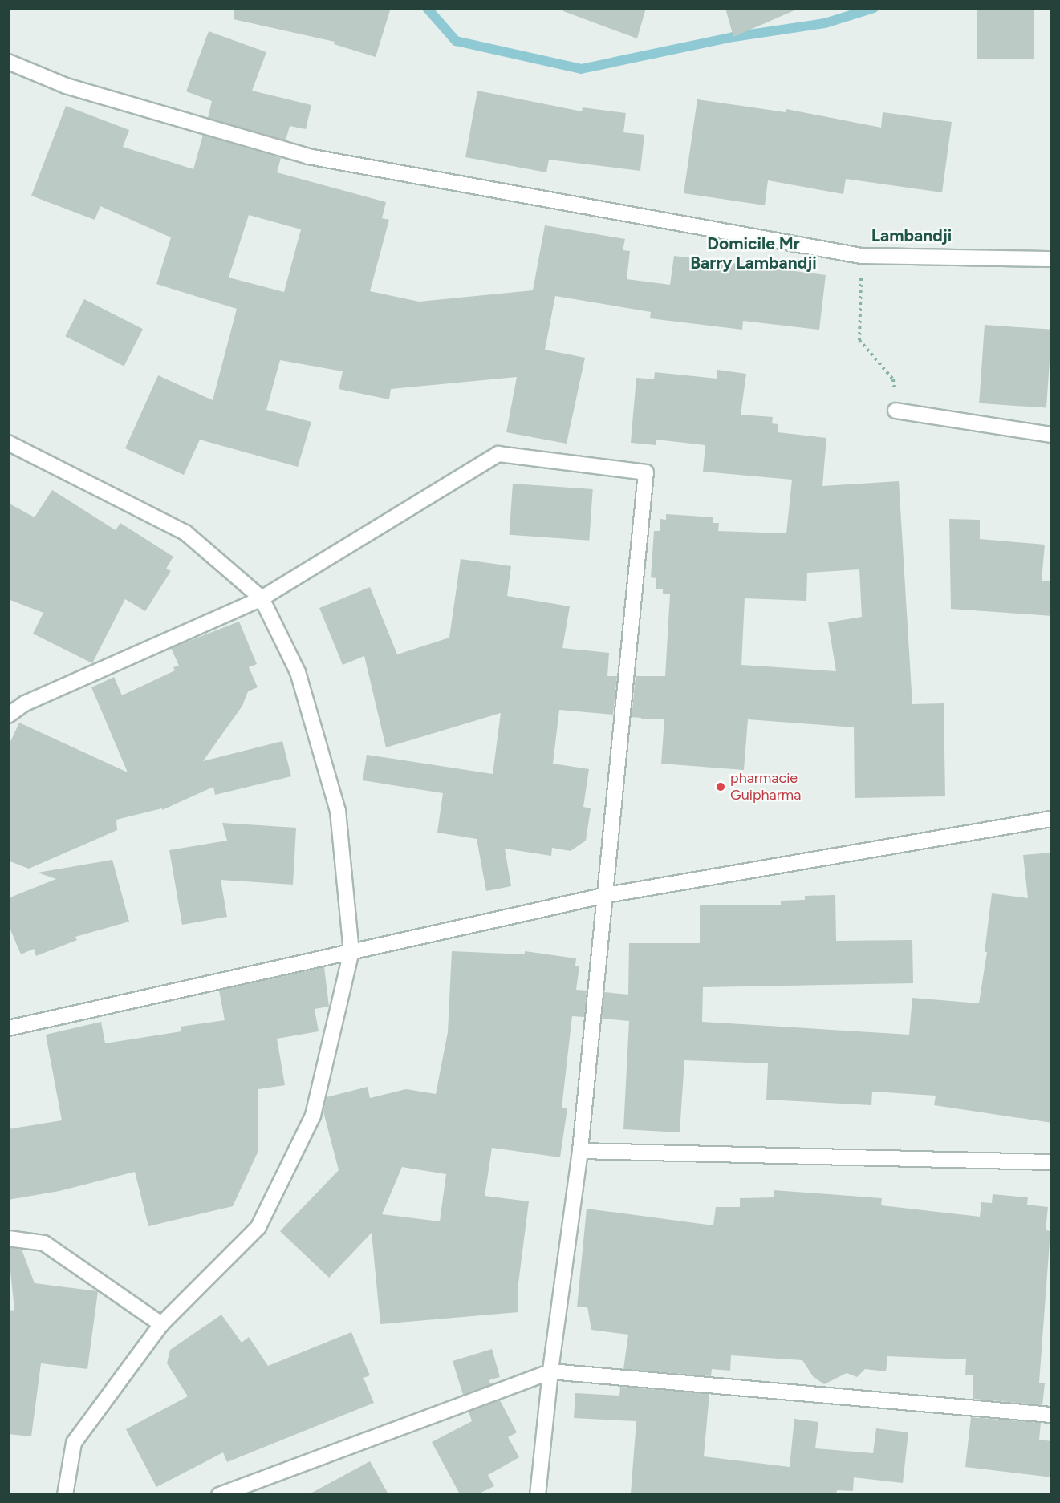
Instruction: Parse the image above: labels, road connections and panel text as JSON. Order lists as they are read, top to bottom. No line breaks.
{"districts":["Lambandji","Domicile Mr Barry Lambandji"],"places":["pharmacie Guipharma"]}
